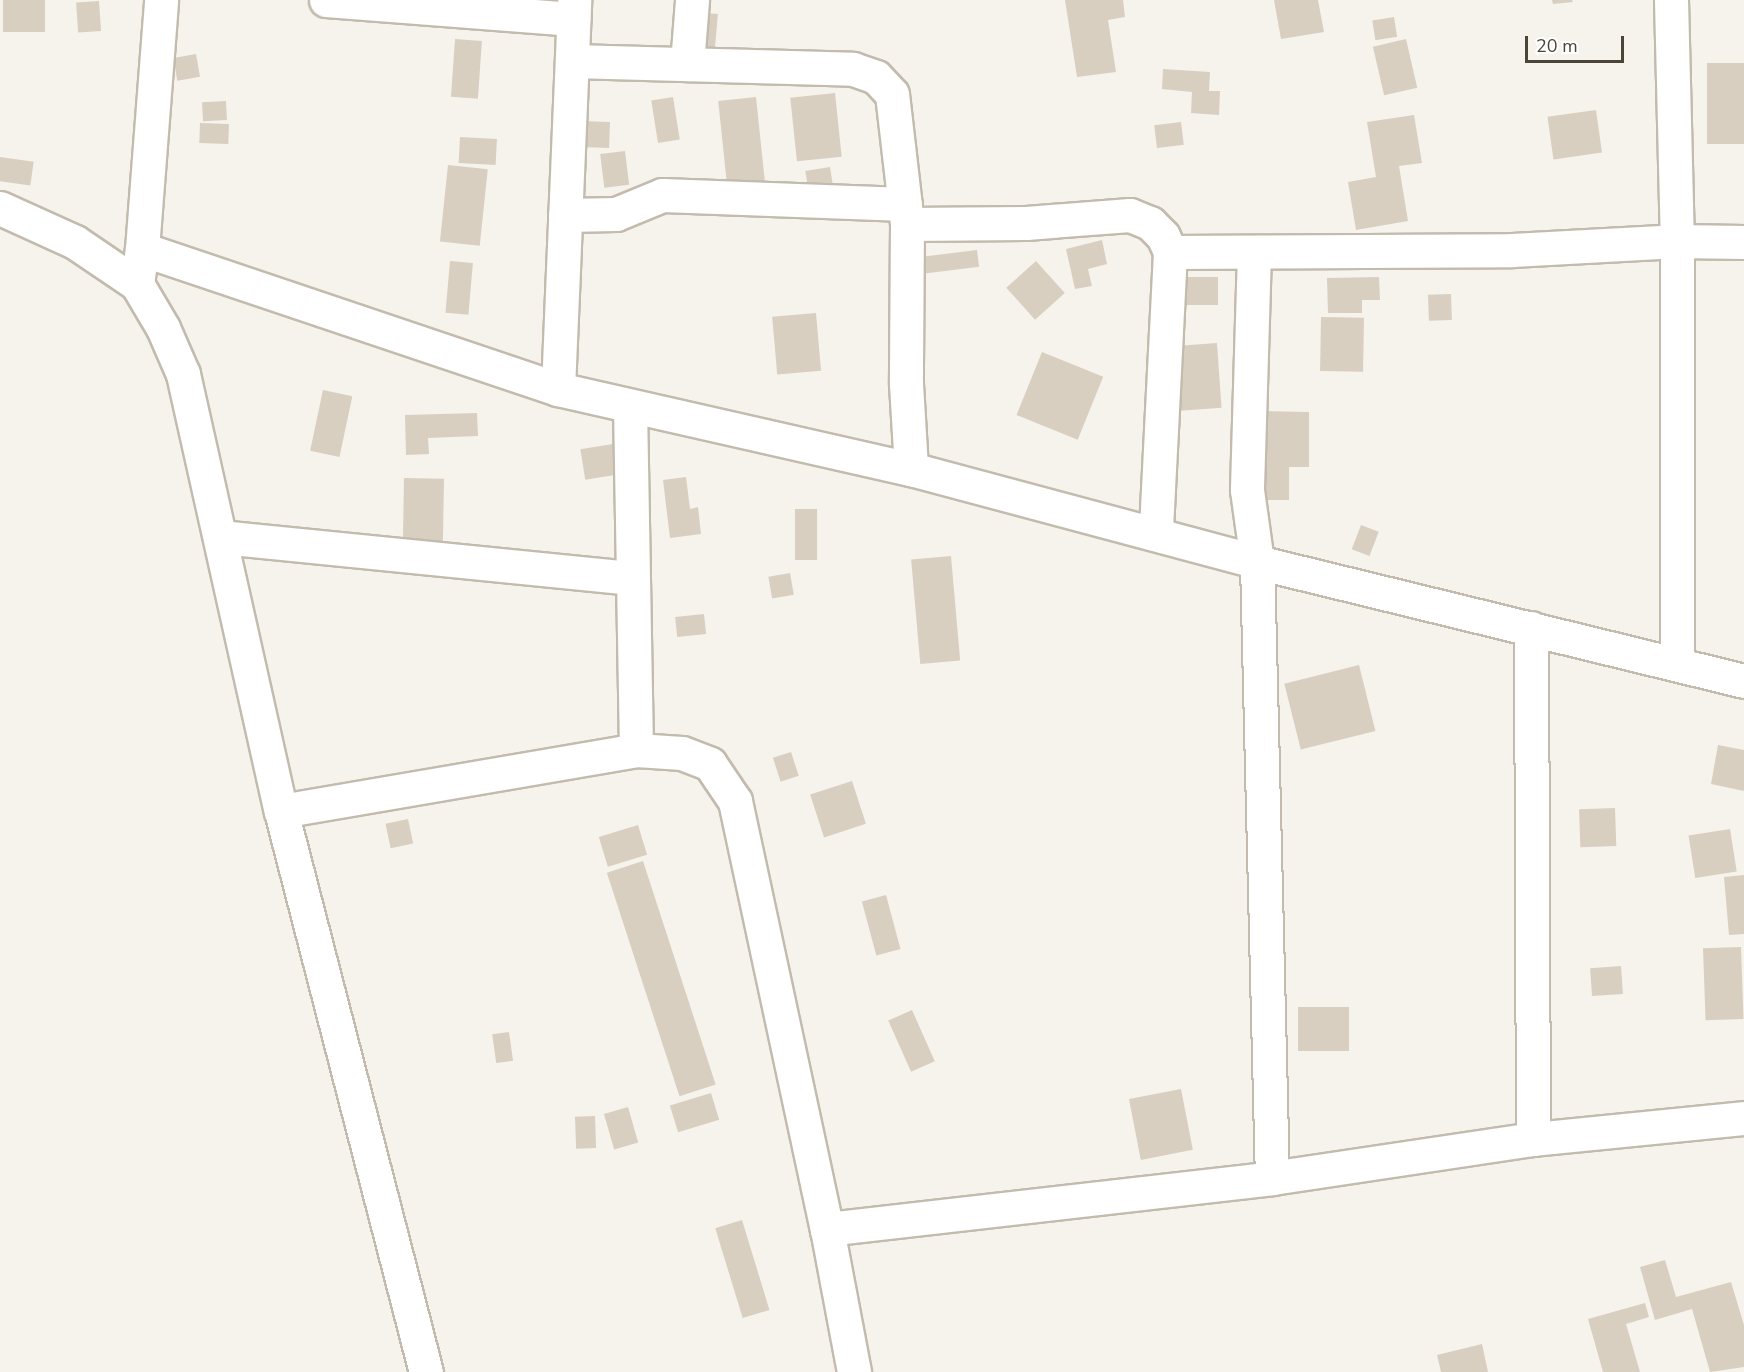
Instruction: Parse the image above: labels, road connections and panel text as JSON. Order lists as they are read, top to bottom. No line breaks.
{"scale_bar":"20 m"}
